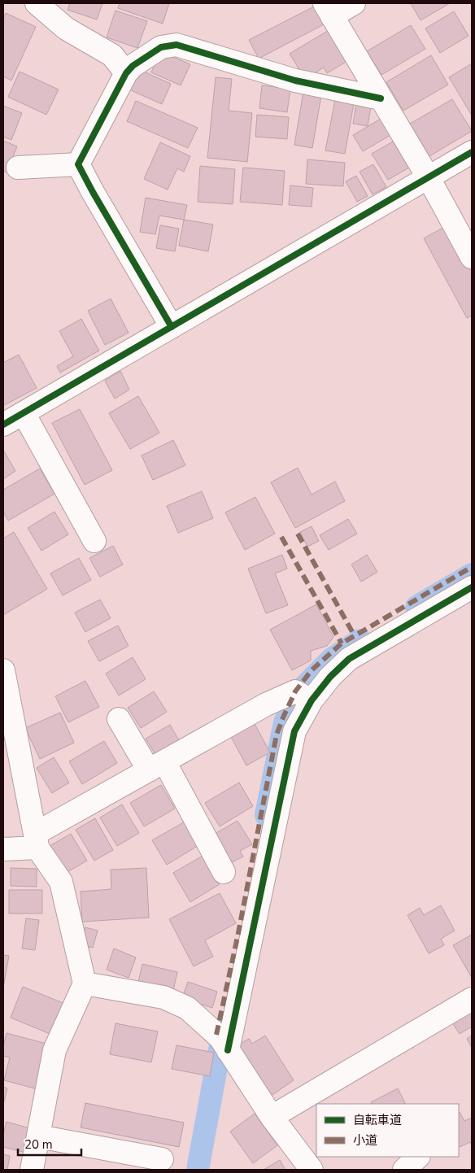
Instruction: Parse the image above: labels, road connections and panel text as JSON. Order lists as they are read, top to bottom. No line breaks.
{"legend":["自転車道","小道"],"scale_bar":"20 m"}
